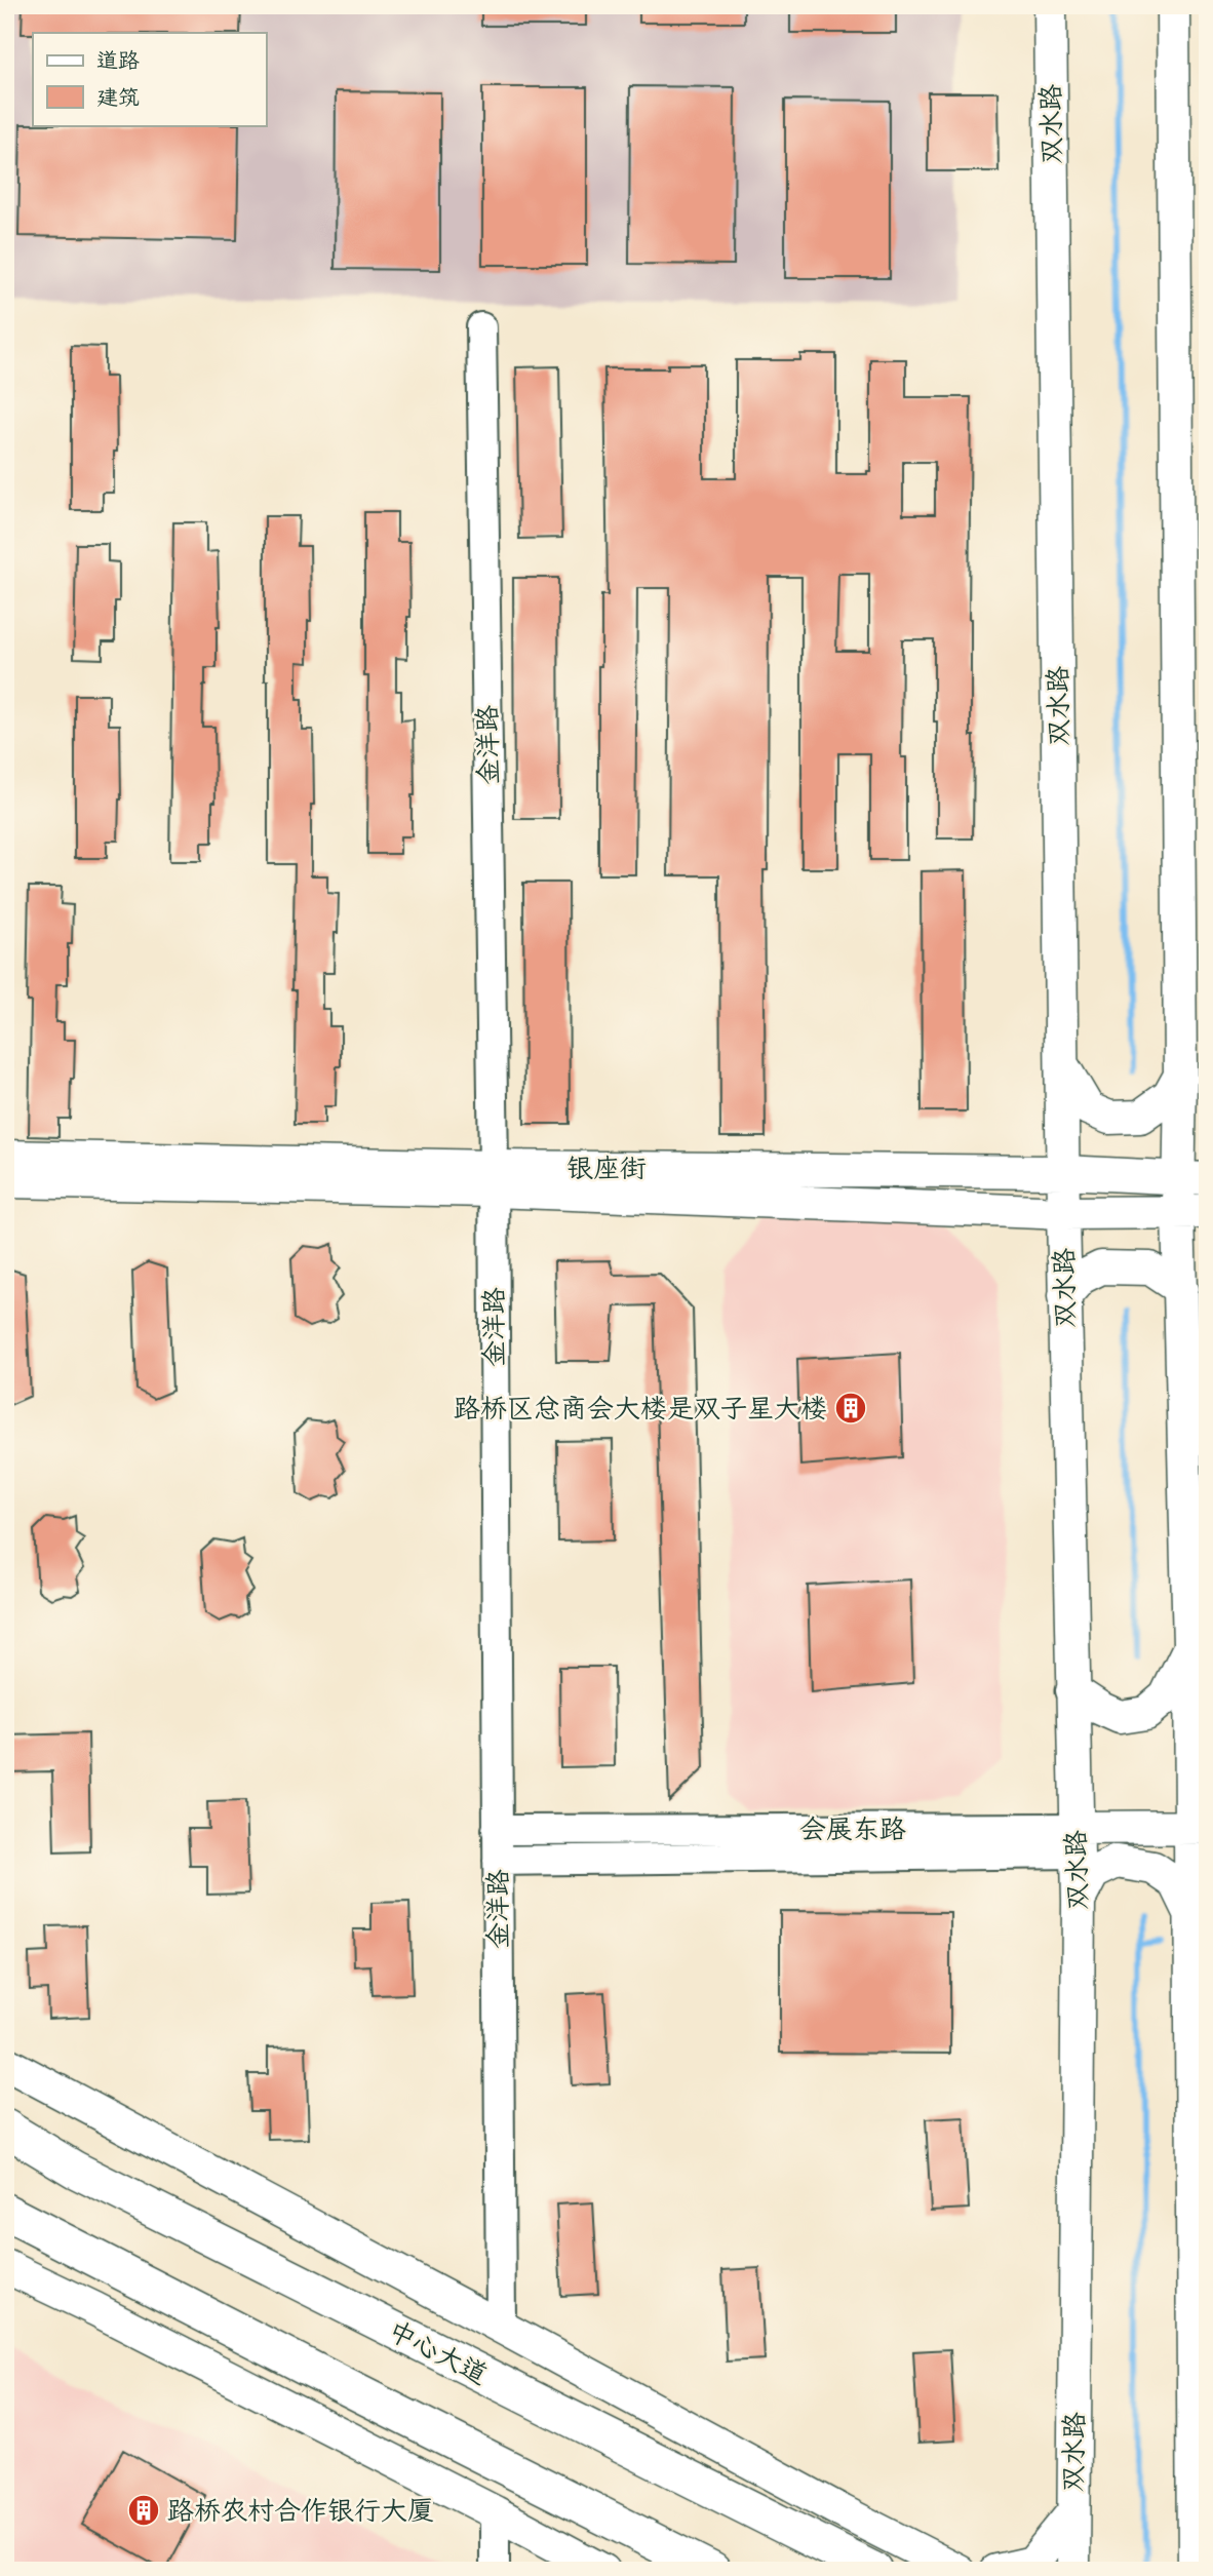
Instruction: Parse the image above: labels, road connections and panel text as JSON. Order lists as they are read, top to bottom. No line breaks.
{"streets":{"main road":["双水路","银座街","会展东路","中心大道"],"street":["金洋路"]},"crossings":[["双水路","银座街"],["双水路","会展东路"],["金洋路","银座街"],["金洋路","会展东路"]],"places":{"building":["路桥区总商会大楼是双子星大楼","路桥农村合作银行大厦"]},"legend":["道路","建筑"]}
